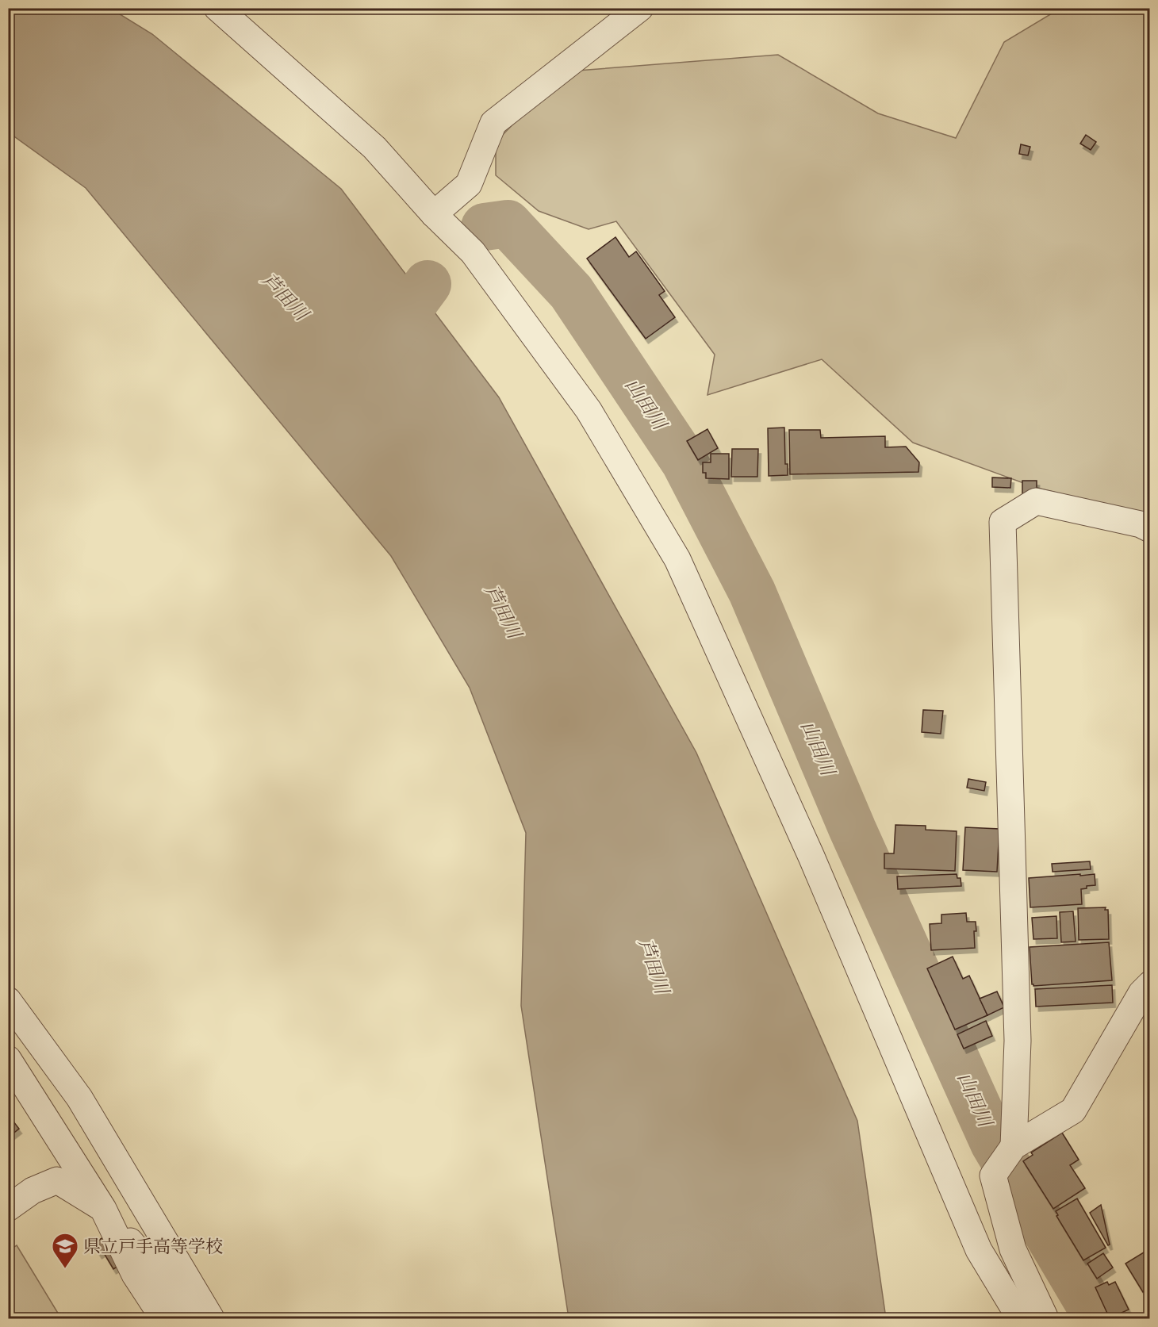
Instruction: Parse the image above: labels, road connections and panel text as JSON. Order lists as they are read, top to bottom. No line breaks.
{"water":["芦田川","山田川"],"places":{"school or university":["県立戸手高等学校"]}}
